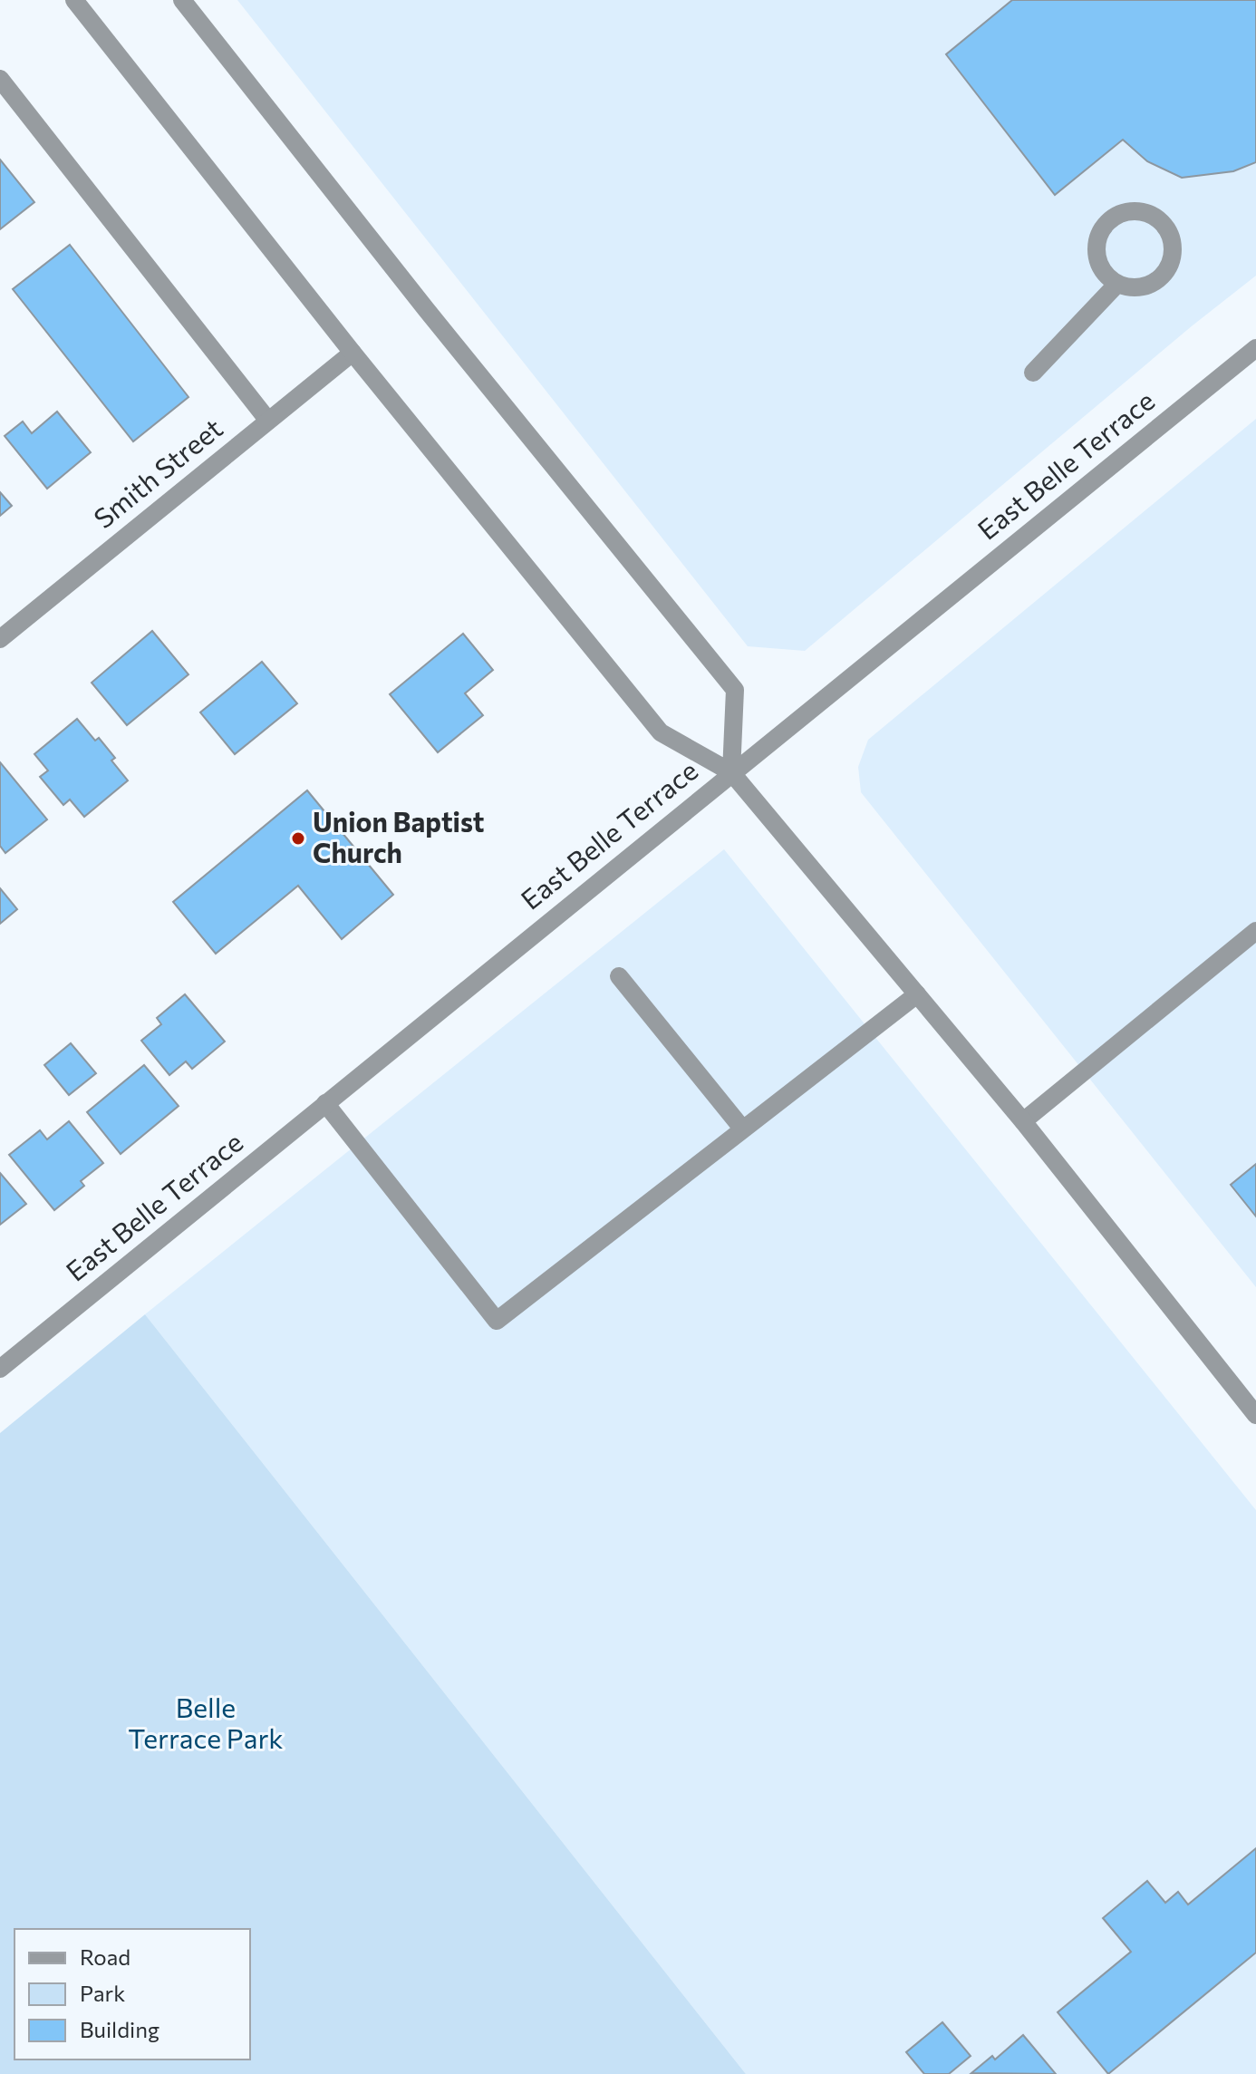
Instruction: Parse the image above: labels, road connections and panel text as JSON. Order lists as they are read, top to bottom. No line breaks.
{"streets":{"street":["East Belle Terrace","Smith Street"]},"parks":["Belle Terrace Park"],"places":["Union Baptist Church"],"legend":["Road","Park","Building"]}
